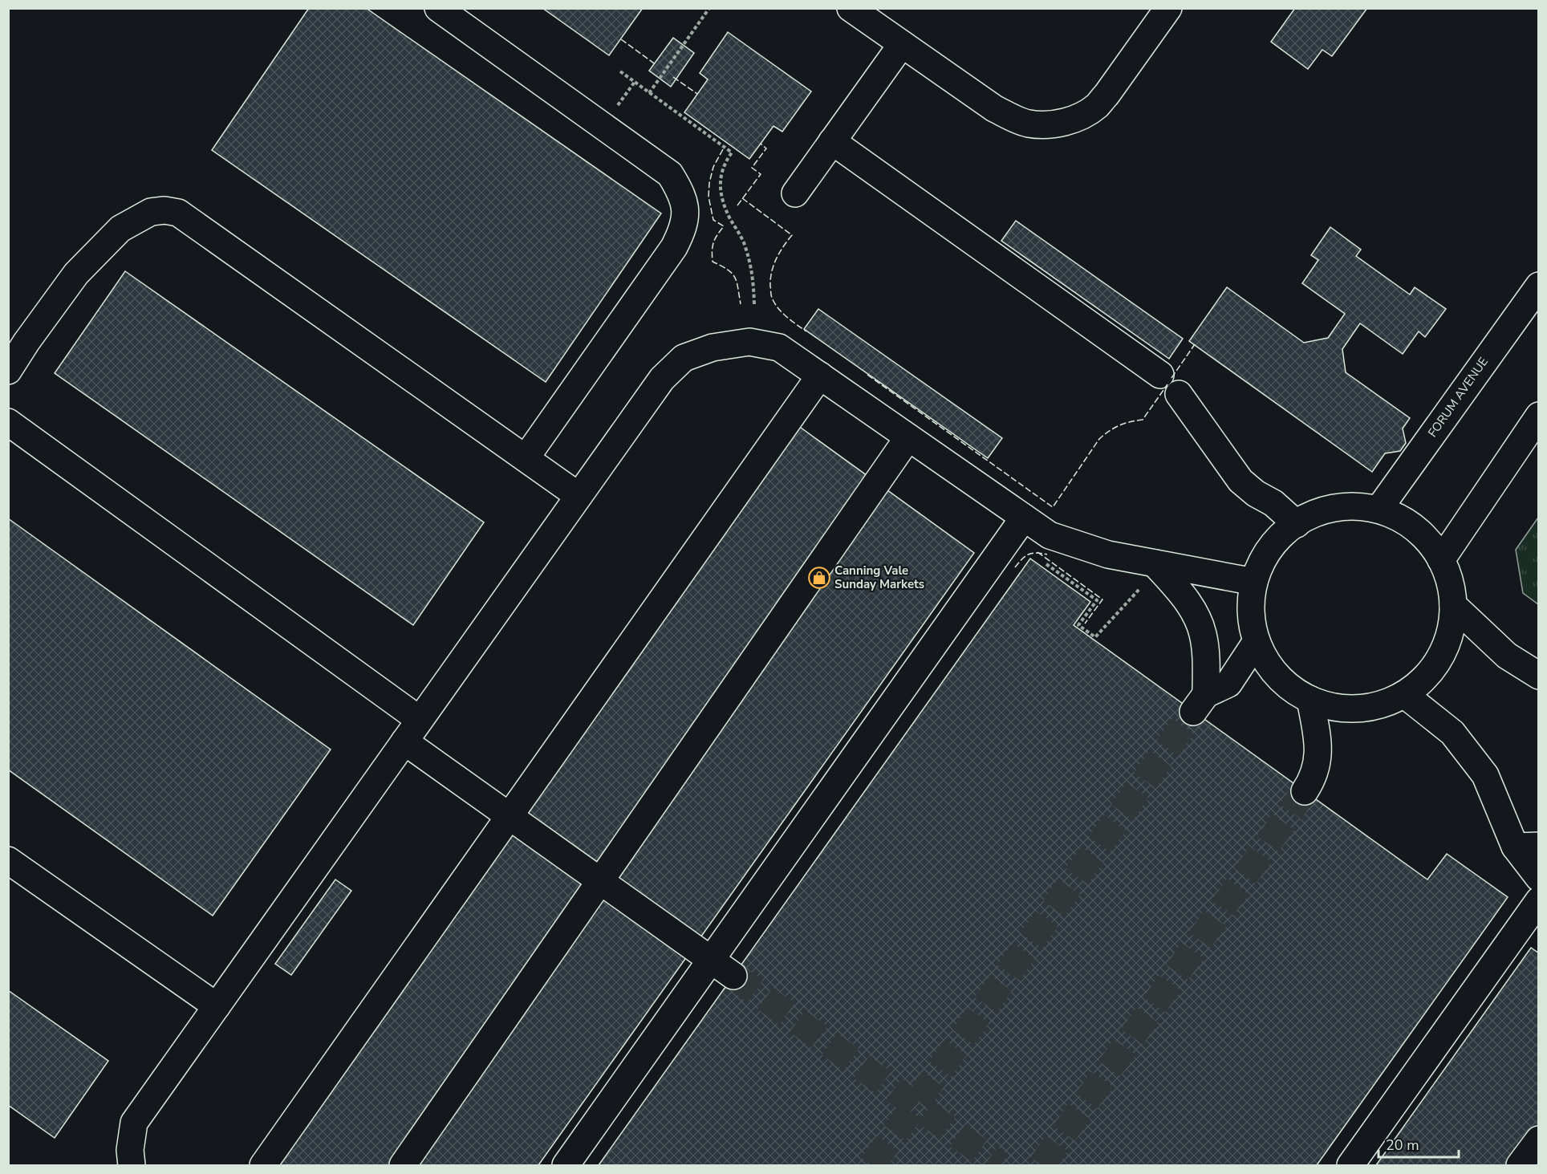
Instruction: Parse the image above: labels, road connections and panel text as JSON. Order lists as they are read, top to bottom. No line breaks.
{"streets":{"street":["FORUM AVENUE"]},"places":{"shop":["Canning Vale Sunday Markets"]},"scale_bar":"20 m"}
